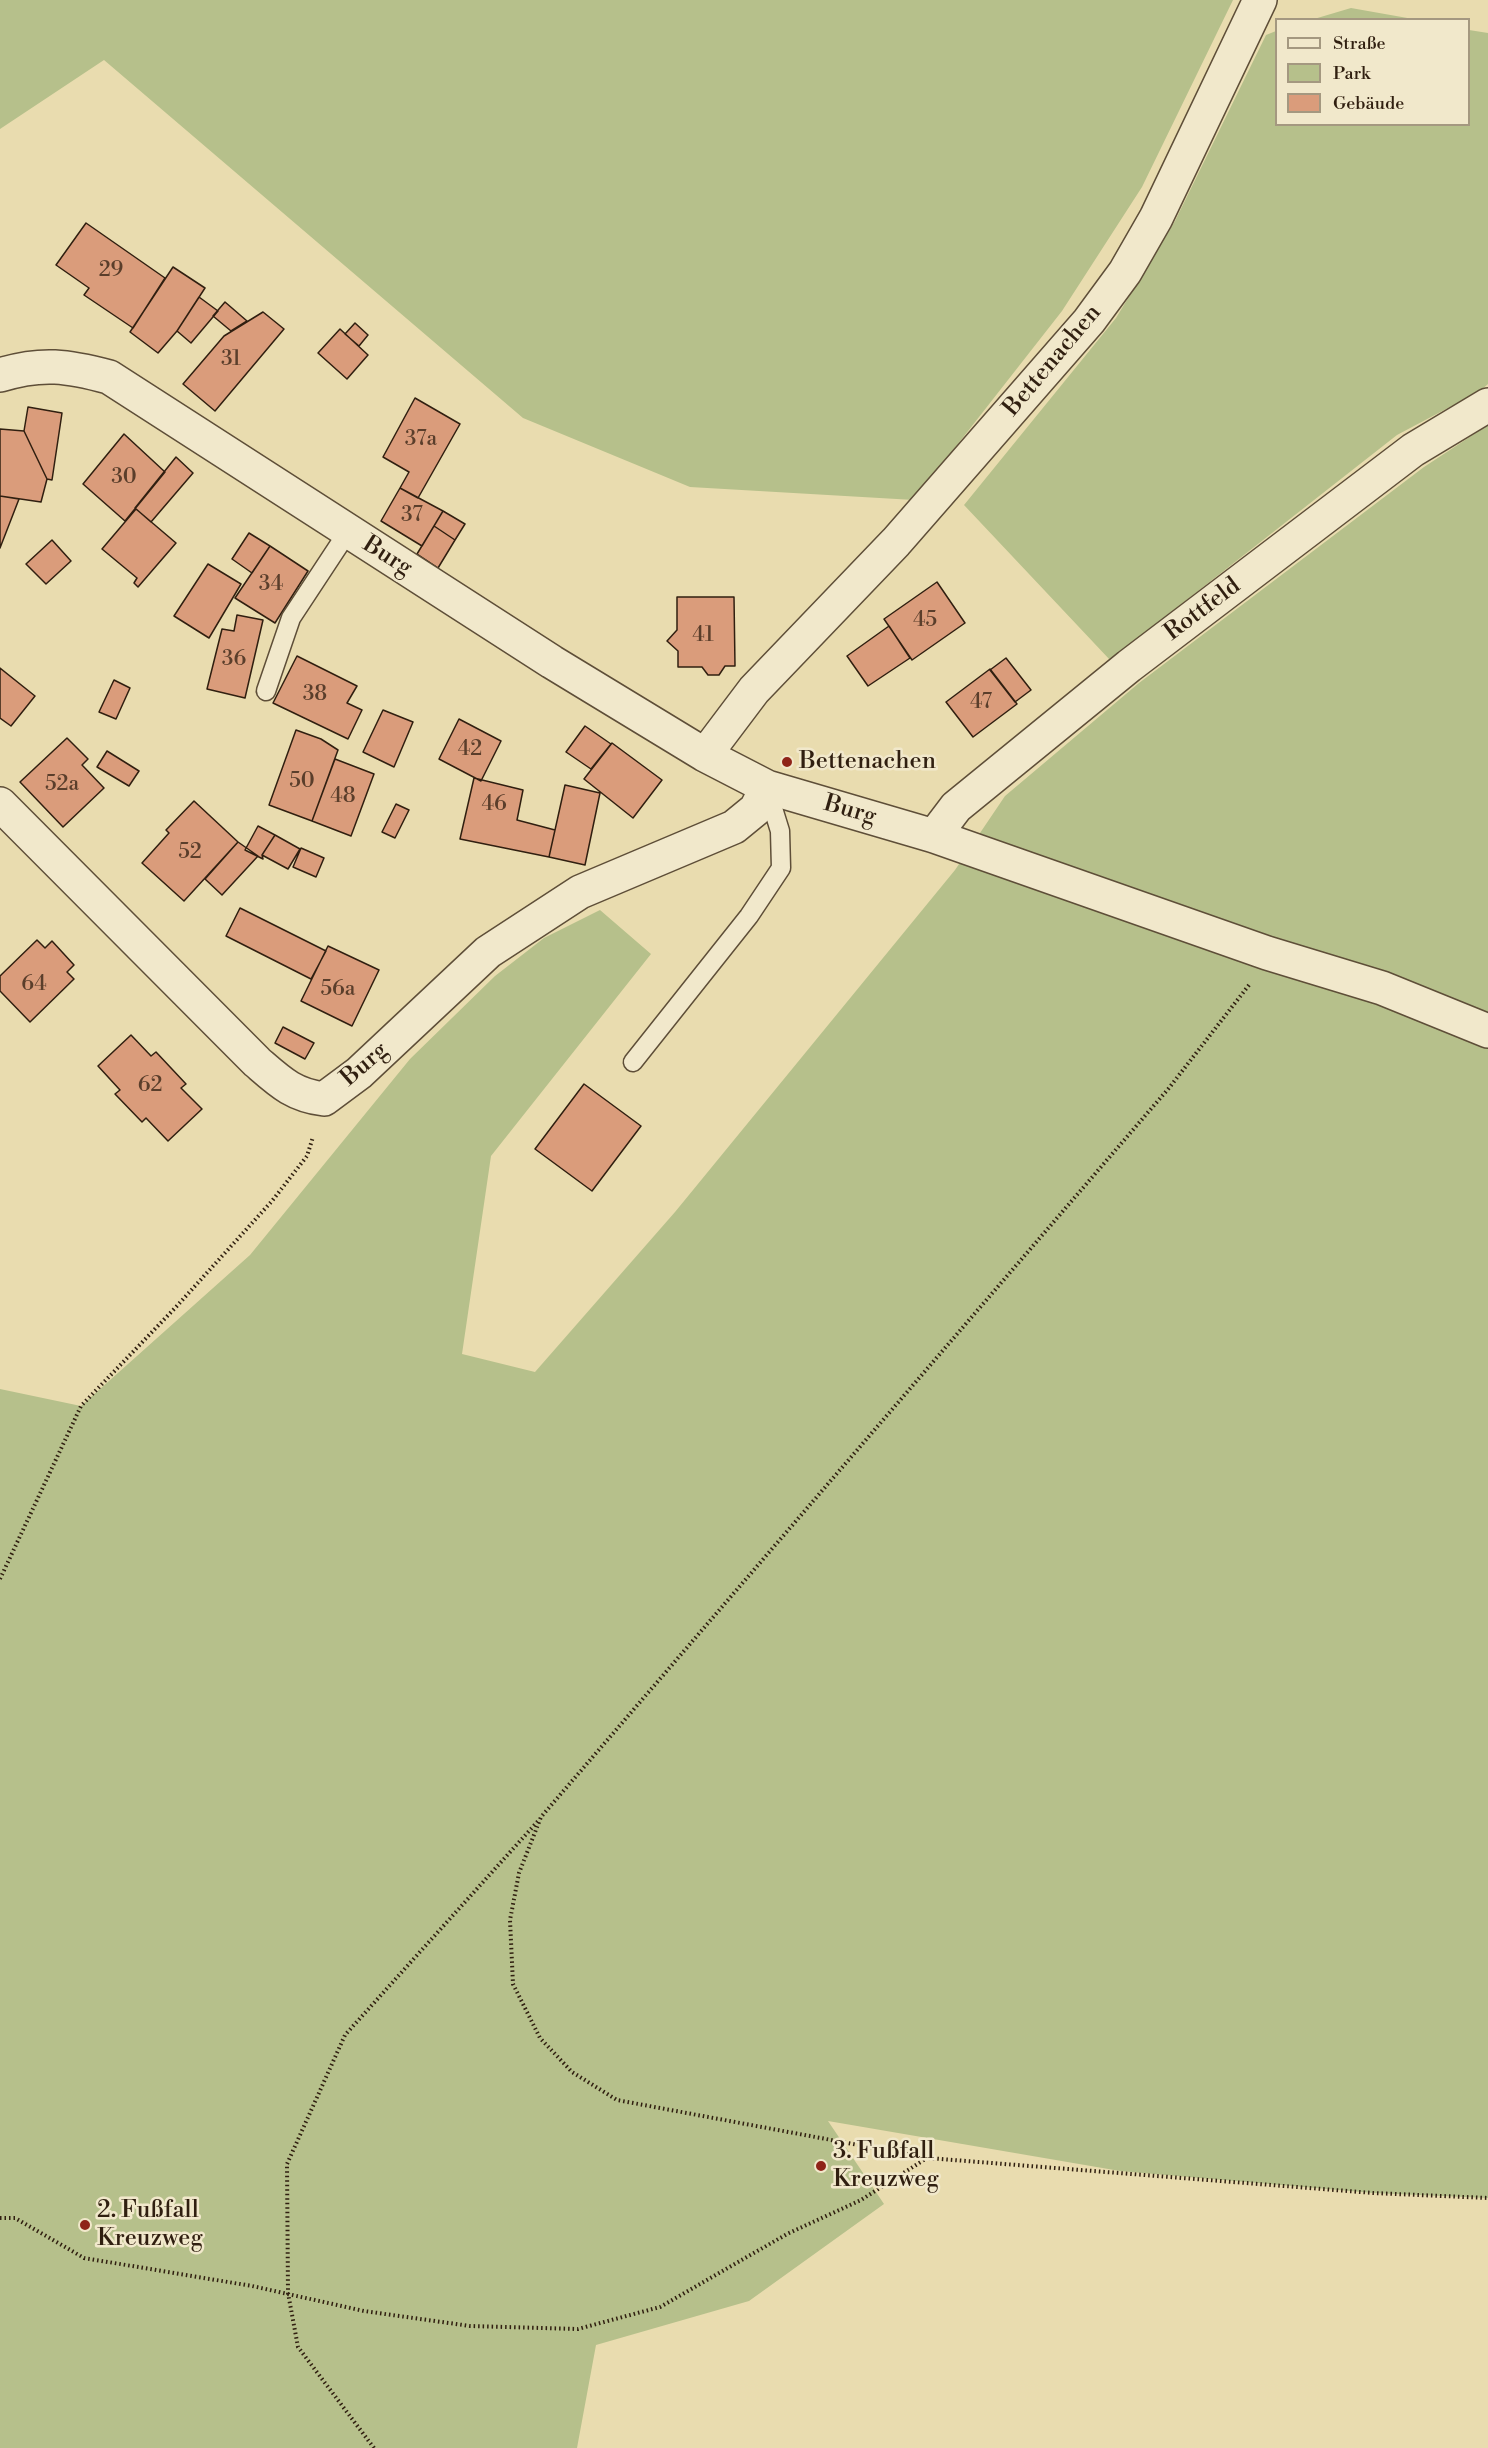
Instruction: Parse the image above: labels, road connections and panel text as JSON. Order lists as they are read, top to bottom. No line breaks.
{"streets":{"street":["Bettenachen","Burg","Rottfeld"]},"crossings":[["Bettenachen","Burg"],["Burg","Rottfeld"]],"places":["Bettenachen","3. Fußfall Kreuzweg","2. Fußfall Kreuzweg"],"house_numbers":["29","31","37a","30","37","34","45","41","36","38","47","42","50","52a","48","46","52","64","56a","62"],"legend":["Straße","Park","Gebäude"]}
